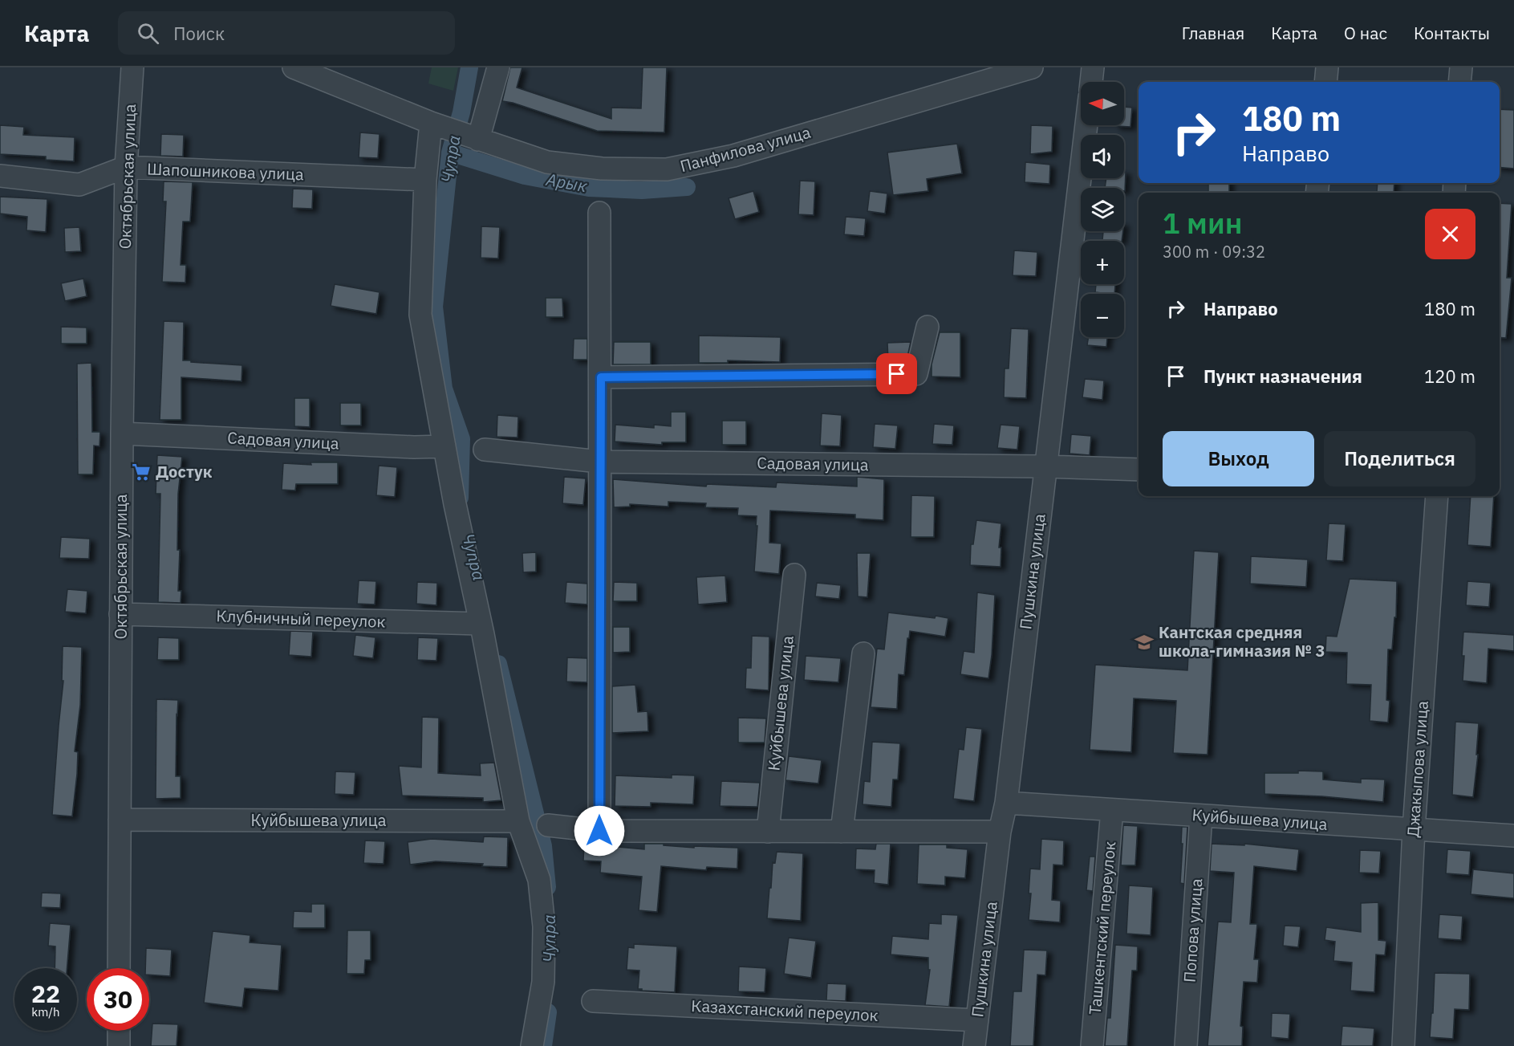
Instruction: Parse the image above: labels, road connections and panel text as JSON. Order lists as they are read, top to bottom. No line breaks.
{"streets":{"street":["Панфилова улица","Шапошникова улица","Октябрьская улица","Садовая улица","Пушкина улица","Клубничный переулок","Куйбышева улица","Джакыпова улица","Ташкентский переулок","Попова улица","Казахстанский переулок"]},"crossings":[["Шапошникова улица","Октябрьская улица"],["Октябрьская улица","Садовая улица"],["Октябрьская улица","Клубничный переулок"],["Октябрьская улица","Куйбышева улица"],["Садовая улица","Пушкина улица"],["Пушкина улица","Куйбышева улица"],["Пушкина улица","Казахстанский переулок"],["Куйбышева улица","Джакыпова улица"],["Куйбышева улица","Ташкентский переулок"],["Куйбышева улица","Попова улица"]],"water":["Чупра","Арык"],"places":{"supermarket":["Достук"],"school or university":["Кантская средняя школа-гимназия № 3"]},"north":"left","page":{"header":"Карта","search":"Поиск","nav":["Главная","Карта","О нас","Контакты"],"map_buttons":["+","−"],"turn":["180 m","Направо"],"heading":["1 мин","300 m · 09:32"],"list":[{"name":"Направо","value":"180 m"},{"name":"Пункт назначения","value":"120 m"}],"buttons":["Выход","Поделиться"],"speed":"22 km/h","limit":"30"}}
